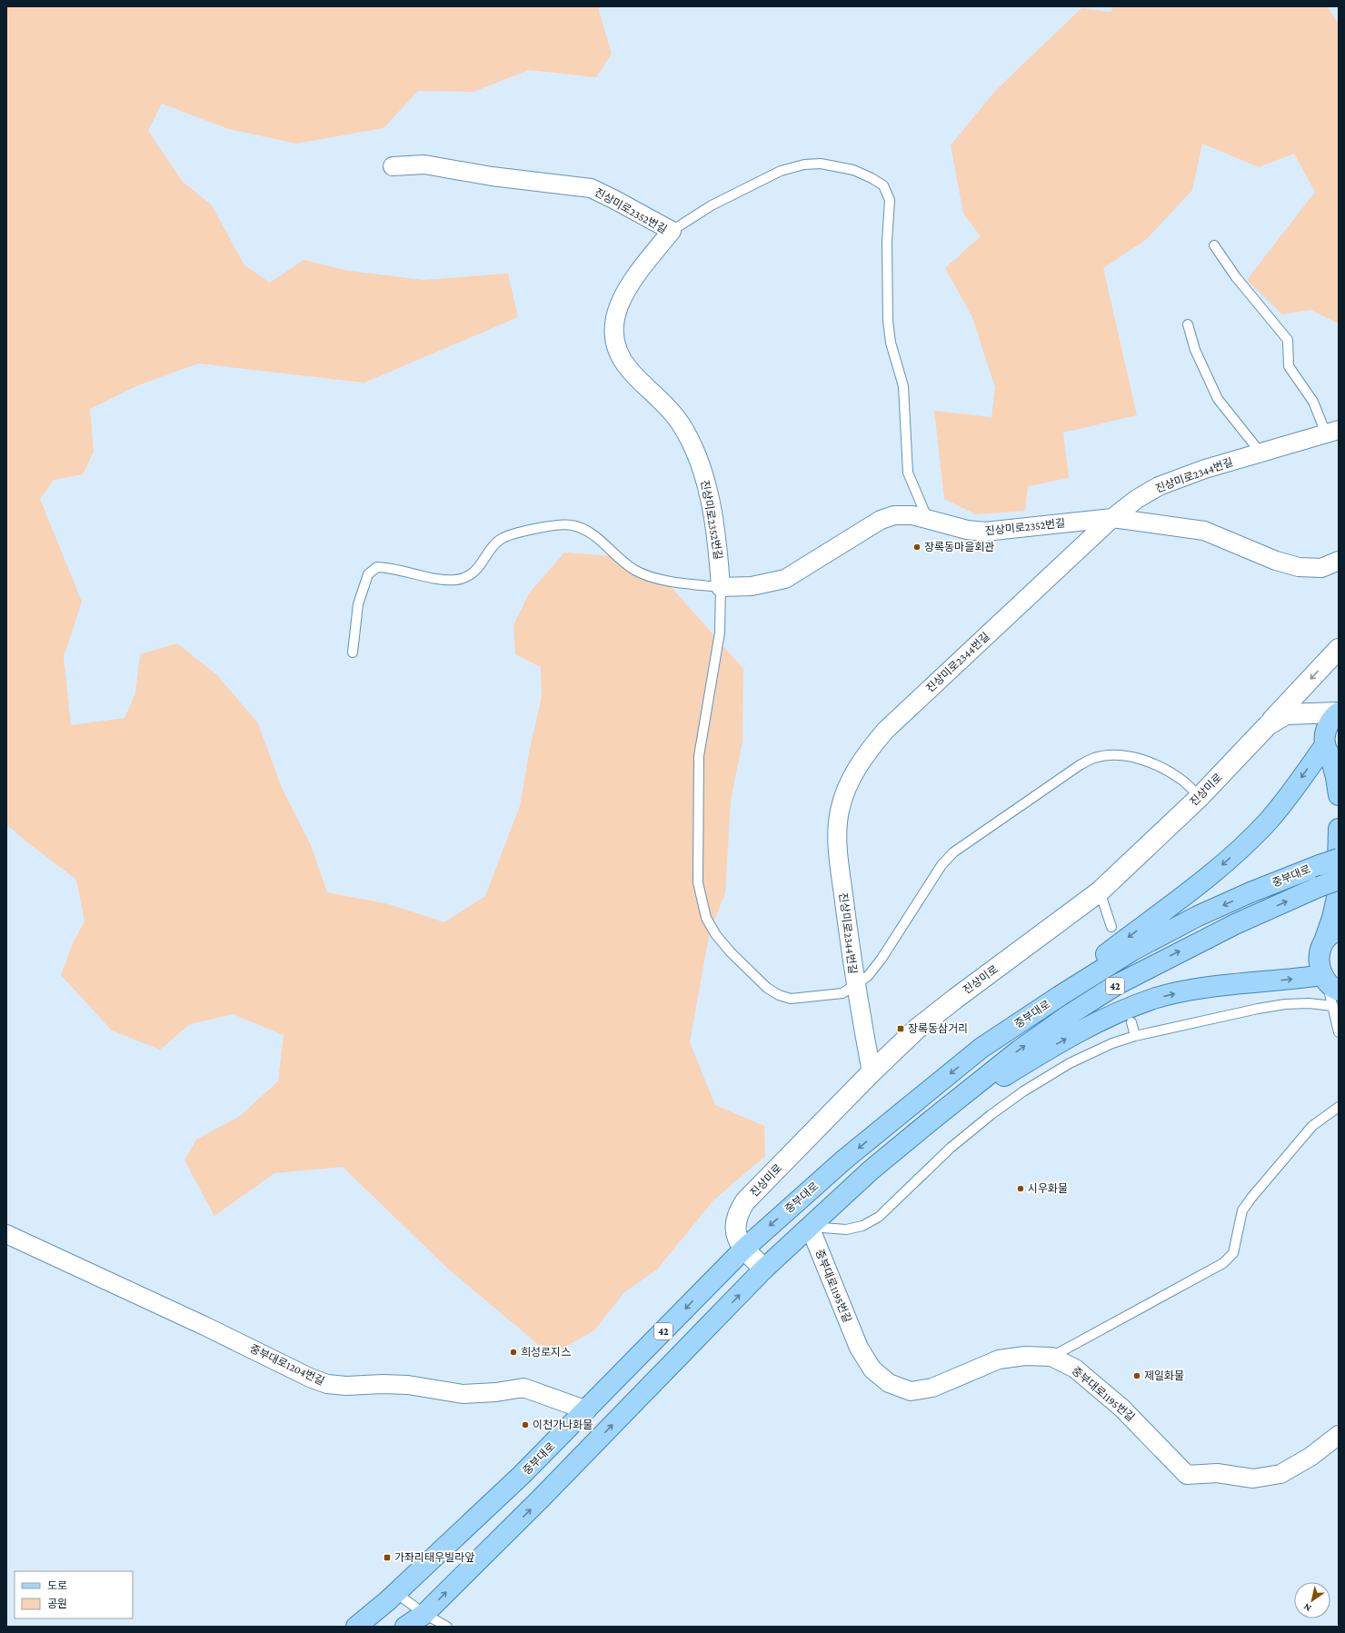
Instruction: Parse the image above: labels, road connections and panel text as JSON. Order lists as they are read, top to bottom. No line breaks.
{"streets":{"main road":["중부대로","42"],"street":["진상미로2352번길","진상미로2344번길","진상미로","중부대로1195번길","중부대로1204번길"]},"crossings":[["진상미로2352번길","진상미로2344번길"],["진상미로2344번길","진상미로"],["진상미로","중부대로"],["중부대로","중부대로1195번길"],["중부대로","중부대로1204번길"]],"places":{"other":["장록동마을회관","시우화물","희성로지스","제일화물","이천가나화물"],"transit":["장록동삼거리","가좌리태우빌라앞"]},"legend":["도로","공원"],"north":"bottom left"}
